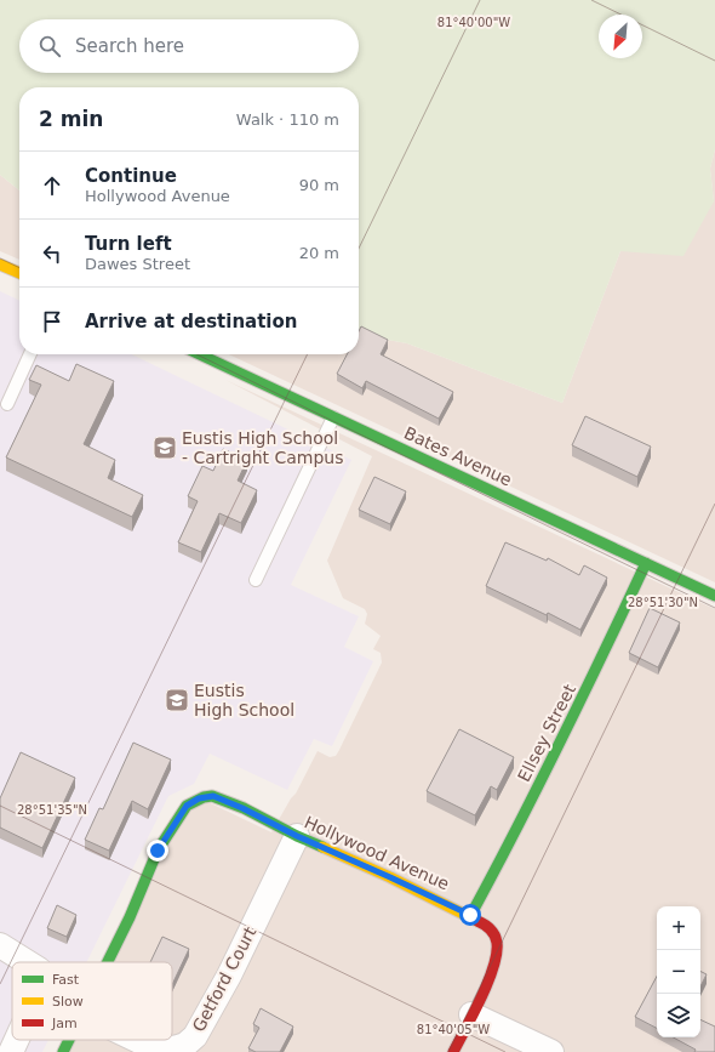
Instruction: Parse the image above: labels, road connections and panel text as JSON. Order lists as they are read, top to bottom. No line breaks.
{"streets":{"street":["Bates Avenue","Ellsey Street","Hollywood Avenue","Getford Court"]},"crossings":[["Bates Avenue","Ellsey Street"],["Ellsey Street","Hollywood Avenue"],["Hollywood Avenue","Getford Court"]],"places":{"school or university":["Eustis High School - Cartright Campus","Eustis High School"]},"legend":["Fast","Slow","Jam"],"north":"bottom left","page":{"search":"Search here","heading":["2 min","Walk · 110 m"],"list":[["Continue","Hollywood Avenue","90 m"],["Turn left","Dawes Street","20 m"],"Arrive at destination"],"map_buttons":["+","−"]},"coordinates":["81°40'00\"W","28°51'30\"N","28°51'35\"N","81°40'05\"W"]}
